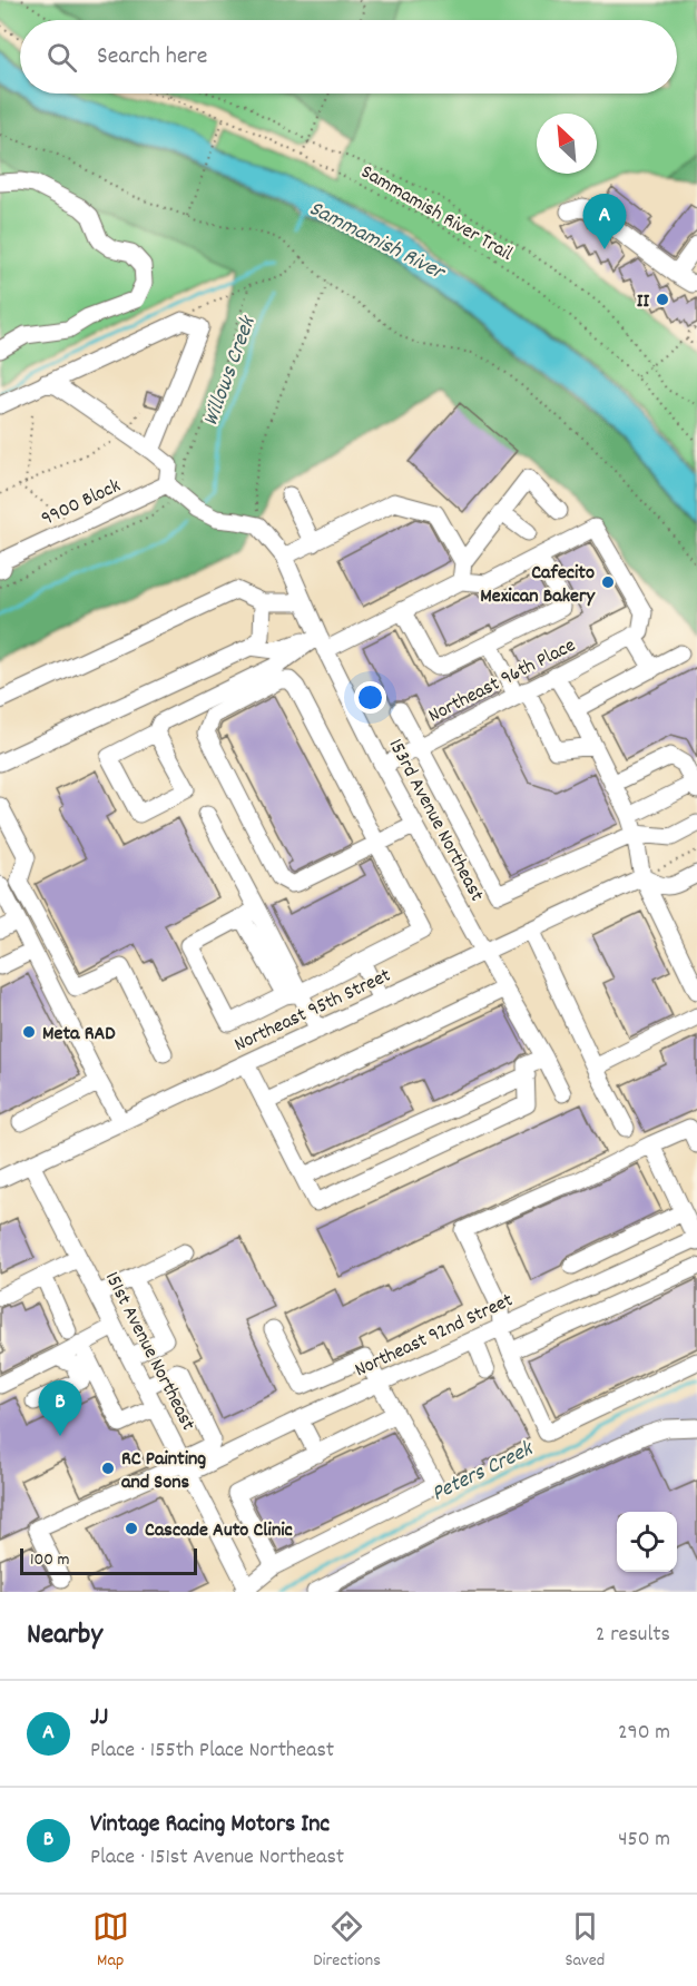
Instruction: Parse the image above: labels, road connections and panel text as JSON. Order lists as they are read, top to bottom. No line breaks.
{"streets":{"street":["9900 Block","Northeast 96th Place","153rd Avenue Northeast","Northeast 95th Street","Northeast 92nd Street","151st Avenue Northeast"],"path":["Sammamish River Trail"]},"crossings":[["Northeast 96th Place","153rd Avenue Northeast"],["153rd Avenue Northeast","Northeast 95th Street"],["Northeast 95th Street","151st Avenue Northeast"],["Northeast 92nd Street","151st Avenue Northeast"]],"water":["Sammamish River","Willows Creek","Peters Creek"],"places":["II","Cafecito Mexican Bakery","Meta RAD","RC Painting and Sons","Cascade Auto Clinic"],"scale_bar":"100 m","north":"top left","page":{"search":"Search here","pins":["A","B"],"scale":"100 m","heading":["Nearby","2 results"],"list":[{"mark":"A","name":"JJ","note":"Place · 155th Place Northeast","value":"290 m"},{"mark":"B","name":"Vintage Racing Motors Inc","note":"Place · 151st Avenue Northeast","value":"450 m"}],"nav":["Map","Directions","Saved"]}}
